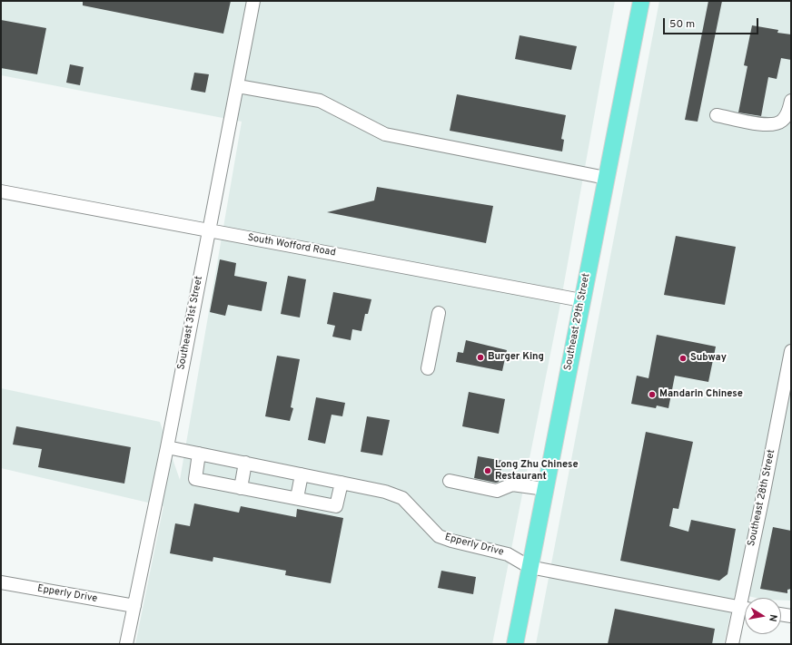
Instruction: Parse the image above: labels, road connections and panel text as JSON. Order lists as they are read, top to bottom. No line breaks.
{"streets":{"main road":["Southeast 29th Street"],"street":["South Wofford Road","Southeast 31st Street","Southeast 28th Street","Epperly Drive"]},"crossings":[["South Wofford Road","Southeast 29th Street"],["South Wofford Road","Southeast 31st Street"],["Southeast 29th Street","Epperly Drive"],["Southeast 31st Street","Epperly Drive"],["Southeast 28th Street","Epperly Drive"]],"places":["Burger King","Subway","Mandarin Chinese","Long Zhu Chinese Restaurant"],"scale_bar":"50 m","north":"right"}
